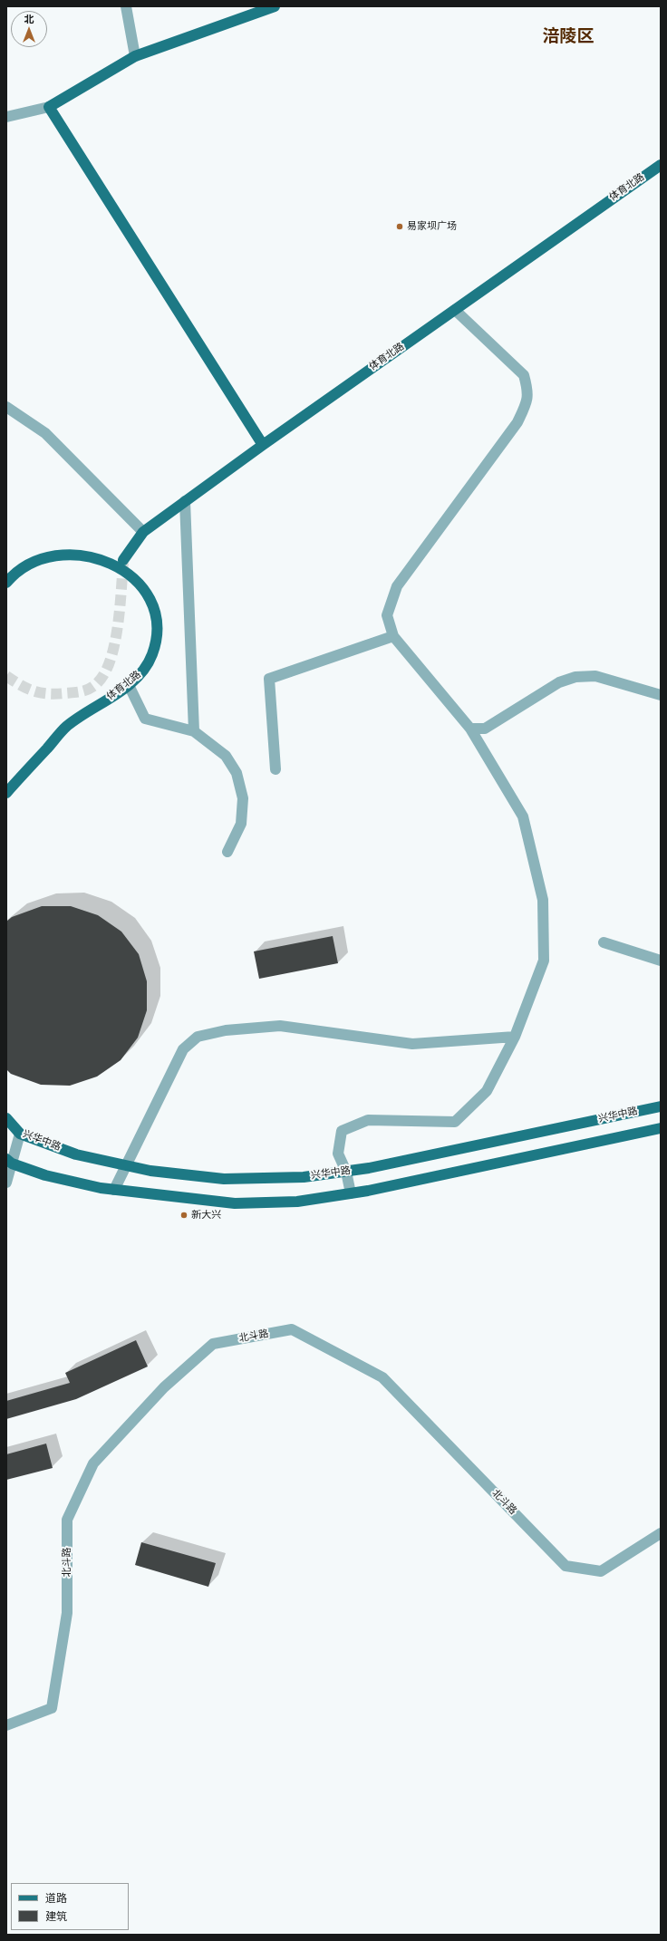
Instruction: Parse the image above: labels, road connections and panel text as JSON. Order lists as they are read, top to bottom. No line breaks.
{"streets":{"main road":["体育北路","兴华中路"],"street":["北斗路"]},"districts":["涪陵区"],"places":["易家坝广场","新大兴"],"legend":["道路","建筑"],"north":"top"}
